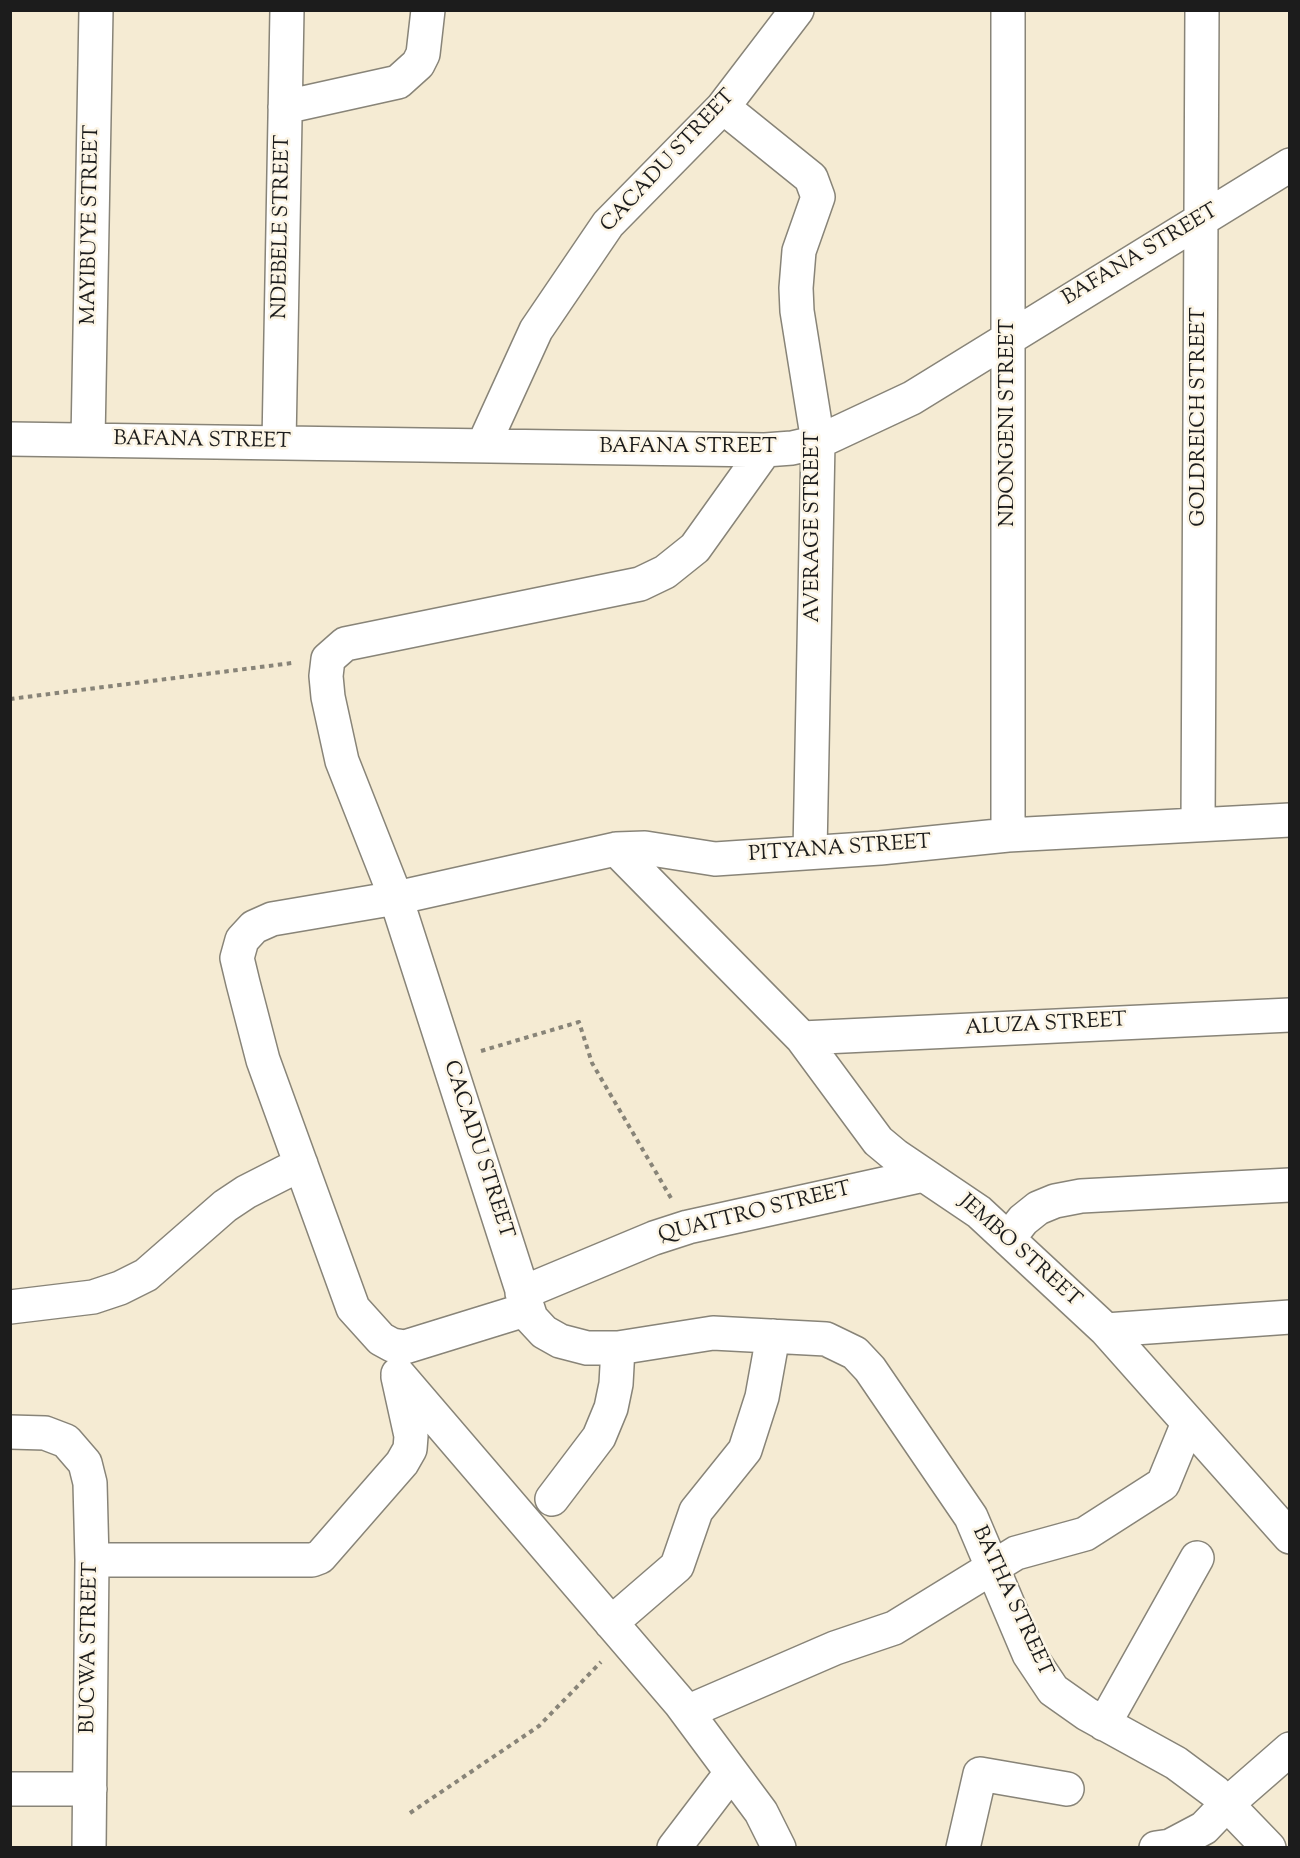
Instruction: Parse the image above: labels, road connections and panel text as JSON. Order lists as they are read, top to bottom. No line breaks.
{"streets":{"street":["CACADU STREET","MAYIBUYE STREET","NDEBELE STREET","BAFANA STREET","GOLDREICH STREET","NDONGENI STREET","AVERAGE STREET","PITYANA STREET","ALUZA STREET","QUATTRO STREET","JEMBO STREET","BATHA STREET","BUCWA STREET"]},"crossings":[["CACADU STREET","BAFANA STREET"],["CACADU STREET","AVERAGE STREET"],["CACADU STREET","PITYANA STREET"],["CACADU STREET","QUATTRO STREET"],["CACADU STREET","BATHA STREET"],["MAYIBUYE STREET","BAFANA STREET"],["NDEBELE STREET","BAFANA STREET"],["BAFANA STREET","GOLDREICH STREET"],["BAFANA STREET","NDONGENI STREET"],["BAFANA STREET","AVERAGE STREET"],["GOLDREICH STREET","PITYANA STREET"],["NDONGENI STREET","PITYANA STREET"],["AVERAGE STREET","PITYANA STREET"],["PITYANA STREET","QUATTRO STREET"],["PITYANA STREET","JEMBO STREET"],["ALUZA STREET","JEMBO STREET"],["QUATTRO STREET","JEMBO STREET"]]}
